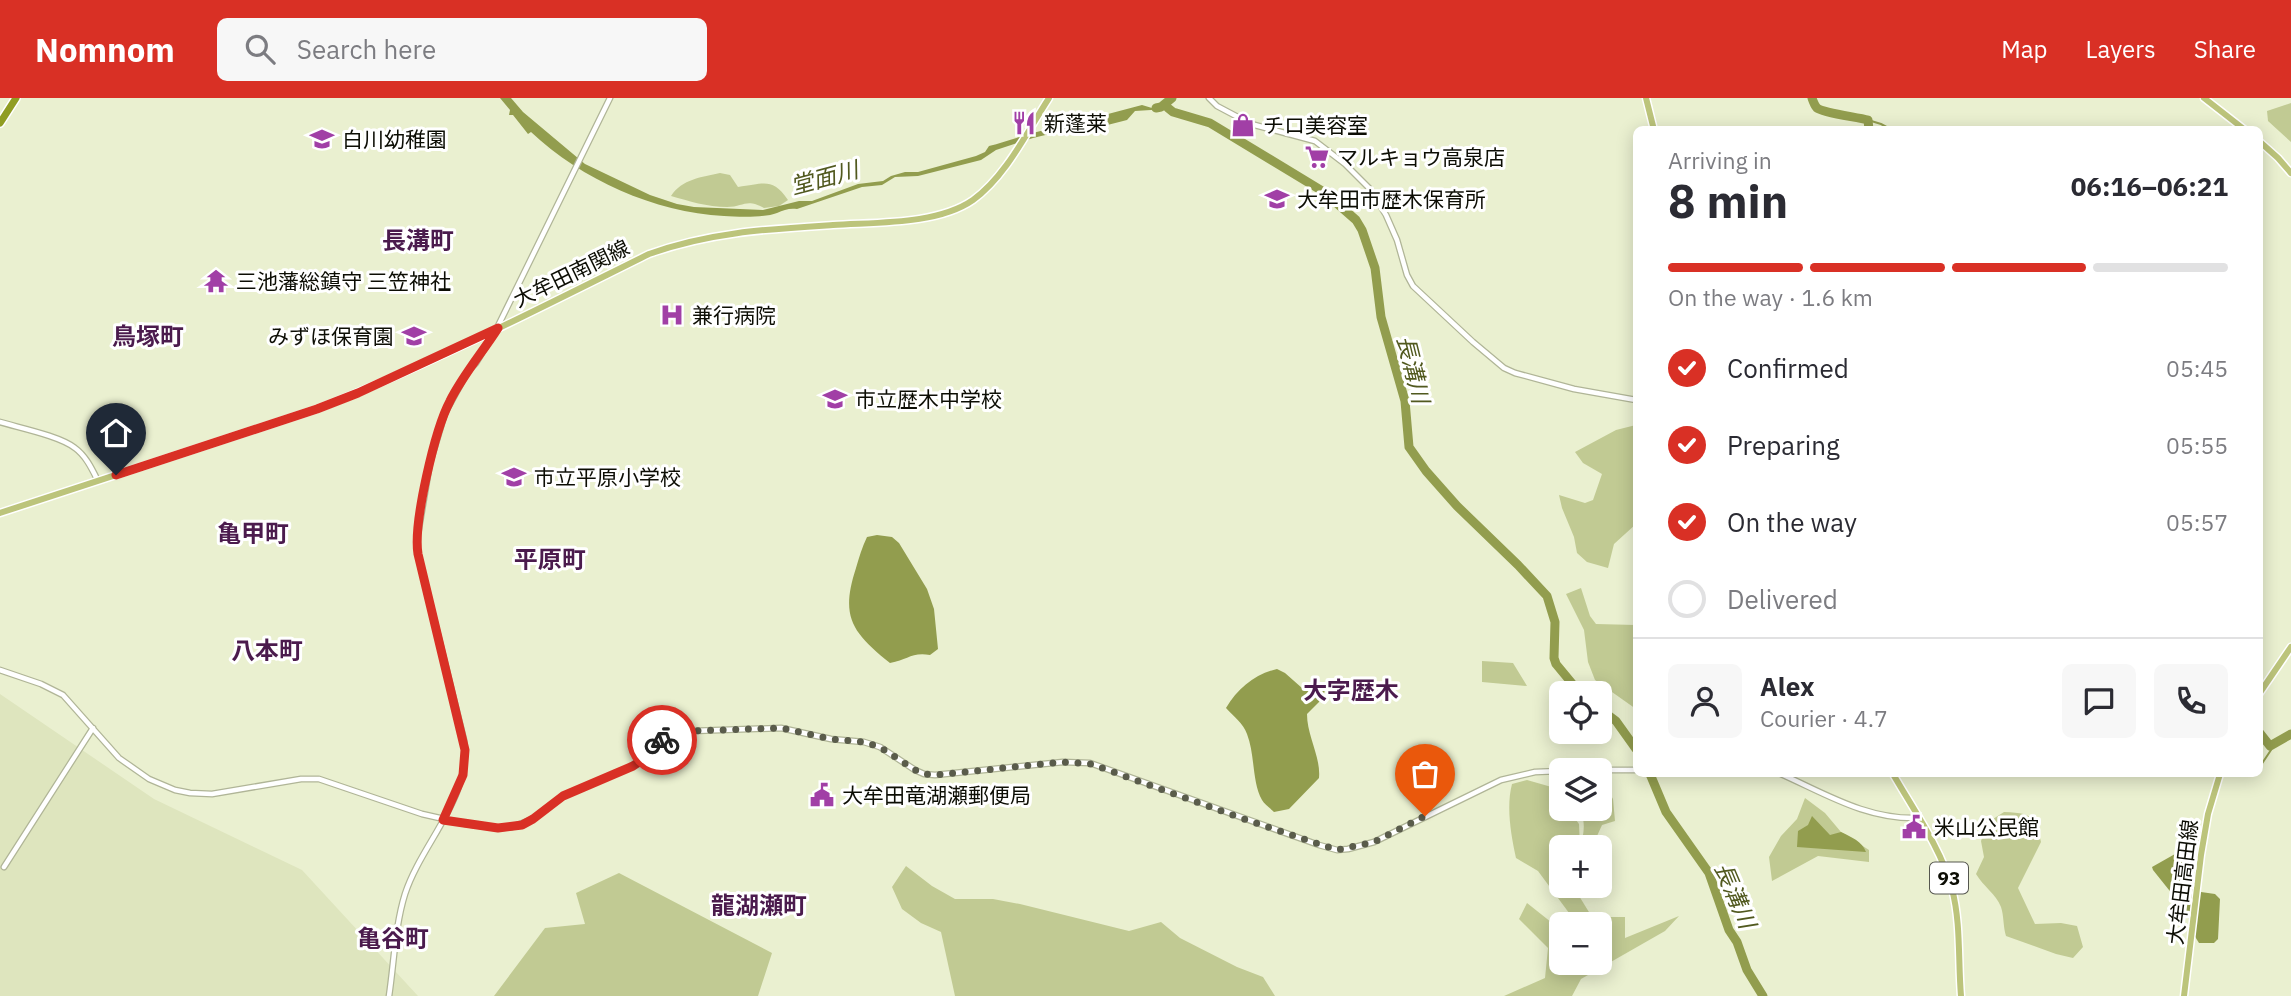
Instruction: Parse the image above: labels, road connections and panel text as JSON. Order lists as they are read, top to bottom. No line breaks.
{"streets":{"main road":["大牟田南関線","93","大牟田高田線"]},"districts":["長溝町","鳥塚町","亀甲町","平原町","八本町","大字歴木","龍湖瀬町","亀谷町"],"water":["堂面川","長溝川"],"places":{"restaurant":["新蓬莱"],"shop":["チロ美容室"],"school or university":["白川幼稚園","大牟田市歴木保育所","みずほ保育園","市立歴木中学校","市立平原小学校"],"supermarket":["マルキョウ高泉店"],"temple":["三池藩総鎮守 三笠神社"],"hospital":["兼行病院"],"public building":["大牟田竜湖瀬郵便局","米山公民館"]},"page":{"header":"Nomnom","search":"Search here","nav":["Map","Layers","Share"],"heading":["8 min","Arriving in","06:16–06:21"],"panel":["Alex","Courier · 4.7"],"bar":"On the way · 1.6 km","list":[["Confirmed","05:45"],["Preparing","05:55"],["On the way","05:57"],"Delivered"],"map_buttons":["+","−"]}}
